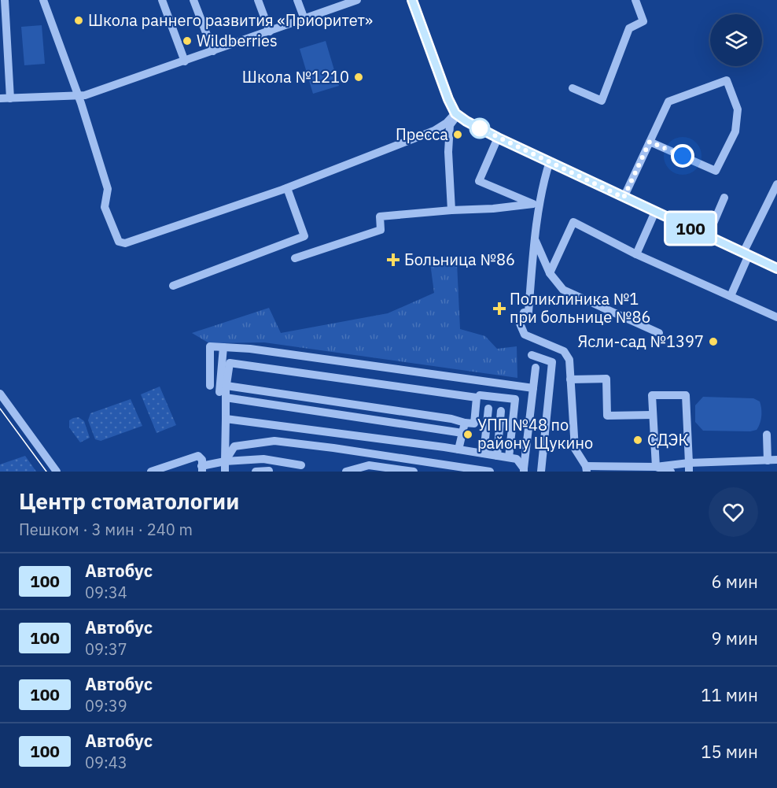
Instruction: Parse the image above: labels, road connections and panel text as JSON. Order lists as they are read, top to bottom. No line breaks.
{"places":{"other":["Школа раннего развития «Приоритет»","Wildberries","Школа №1210","Пресса","Ясли-сад №1397","УПП №48 по району Щукино","СДЭК"],"health":["Больница №86","Поликлиника №1 при больнице №86"]},"lines":["bus line 100"],"page":{"on_map":"100","heading":["Центр стоматологии","Пешком · 3 мин · 240 m"],"list":[{"mark":"100","name":"Автобус","note":"09:34","value":"6 мин"},{"mark":"100","name":"Автобус","note":"09:37","value":"9 мин"},{"mark":"100","name":"Автобус","note":"09:39","value":"11 мин"},{"mark":"100","name":"Автобус","note":"09:43","value":"15 мин"}]}}
